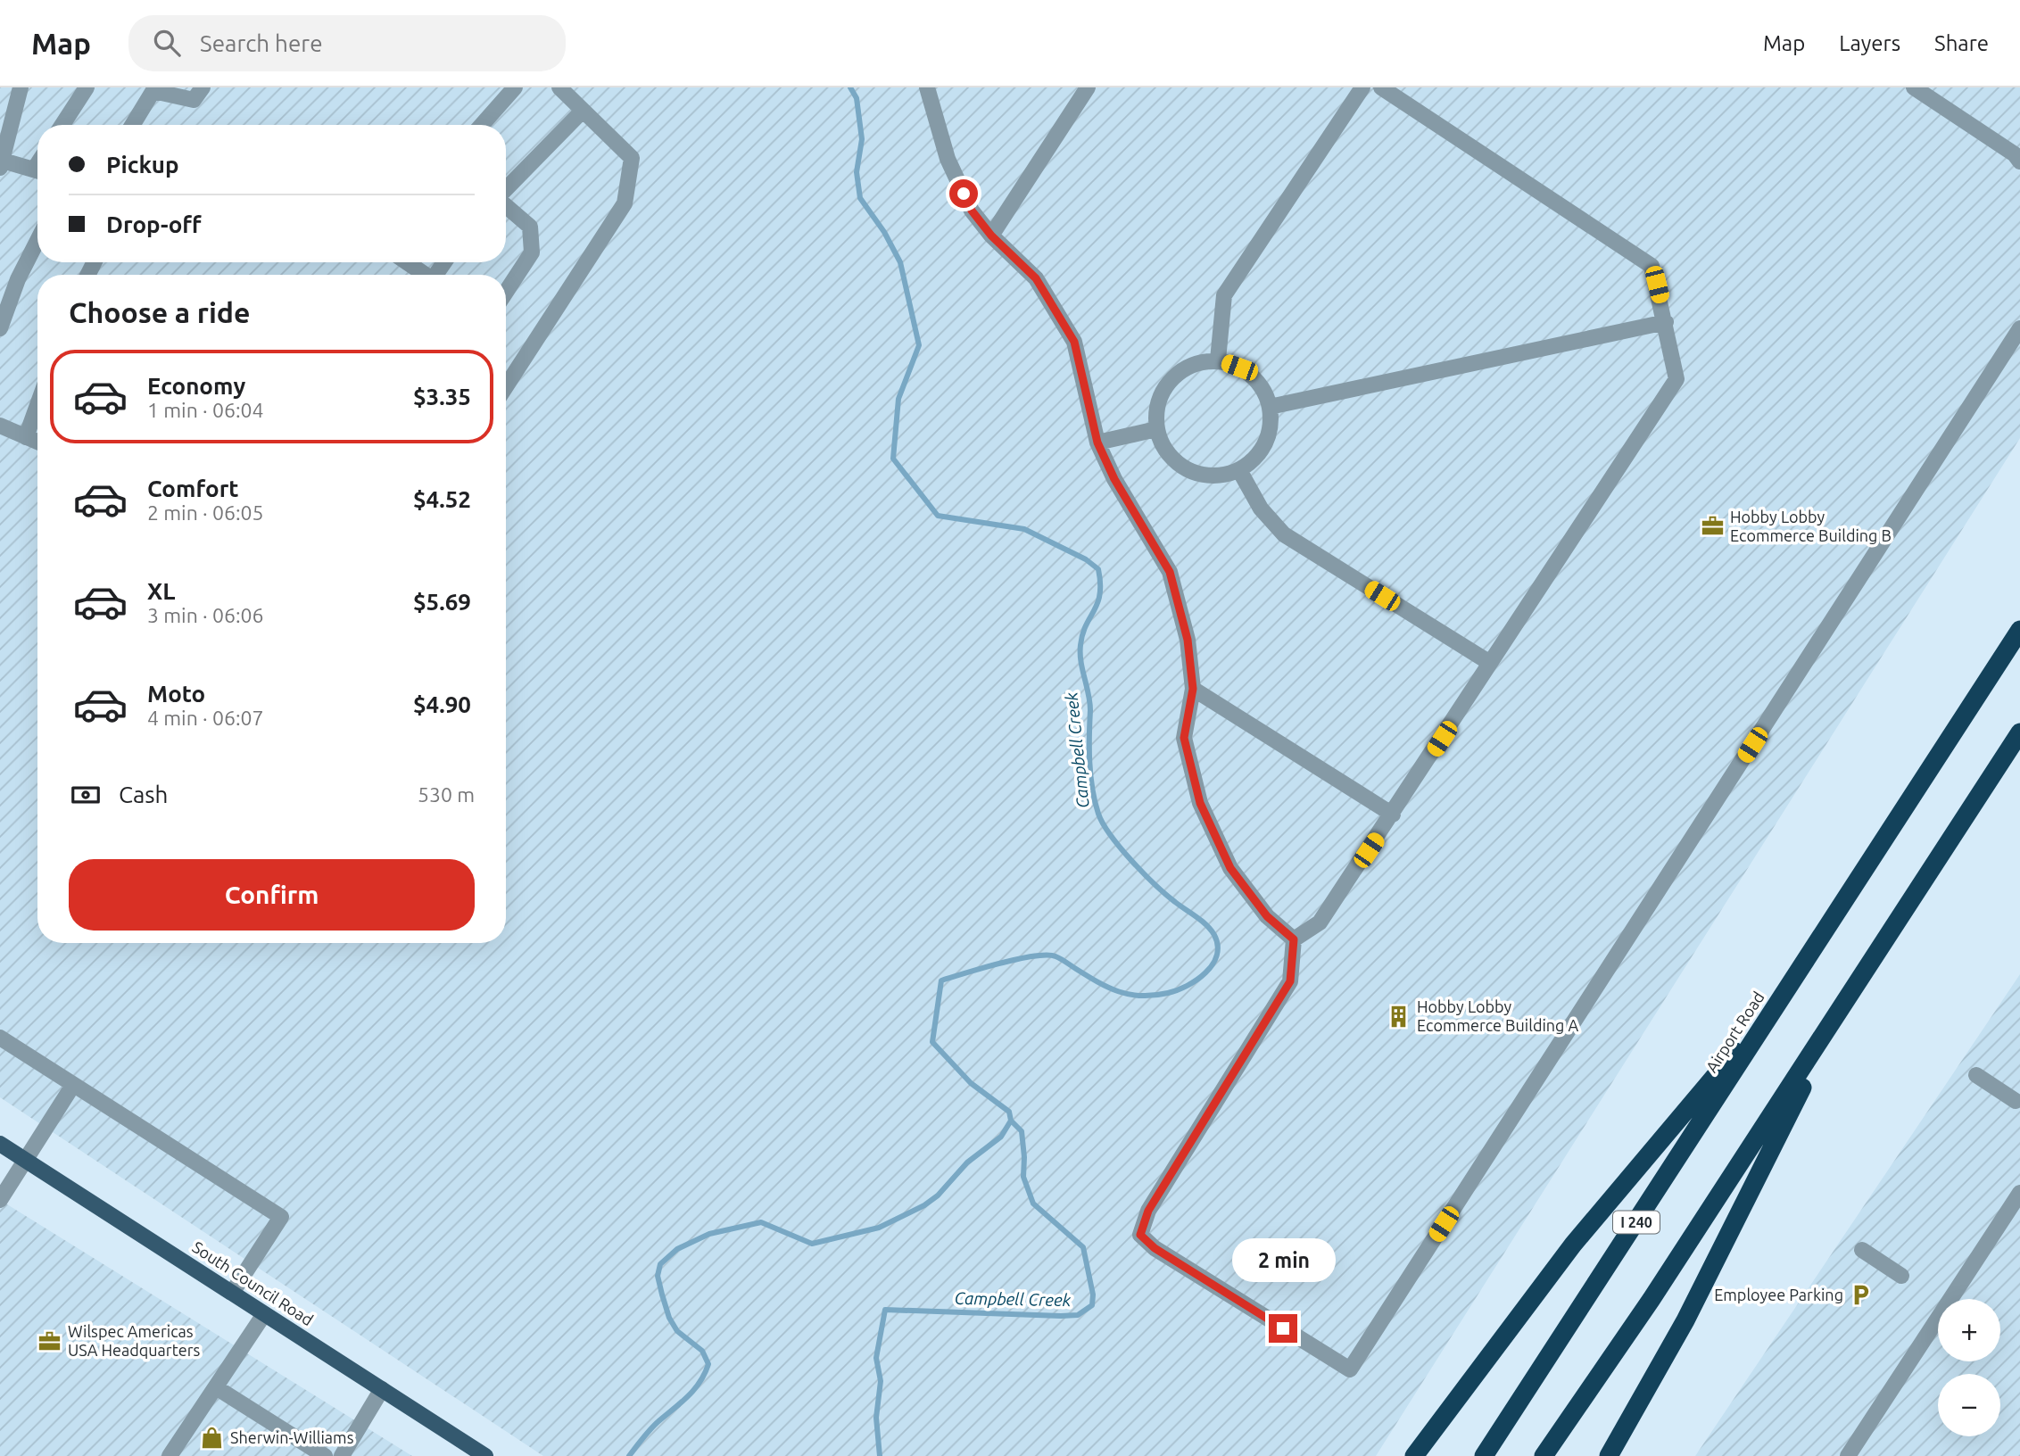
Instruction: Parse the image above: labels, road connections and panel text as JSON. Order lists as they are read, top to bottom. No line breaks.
{"streets":{"highway":["Airport Road","I 240"],"main road":["South Council Road"]},"water":["Campbell Creek"],"places":{"office":["Hobby Lobby Ecommerce Building B","Wilspec Americas USA Headquarters"],"building":["Hobby Lobby Ecommerce Building A"],"parking":["Employee Parking"],"shop":["Sherwin-Williams"]},"page":{"header":"Map","search":"Search here","nav":["Map","Layers","Share"],"banner":["Pickup","Drop-off"],"heading":"Choose a ride","list":[{"name":"Economy","note":"1 min · 06:04","value":"$3.35"},{"name":"Comfort","note":"2 min · 06:05","value":"$4.52"},{"name":"XL","note":"3 min · 06:06","value":"$5.69"},{"name":"Moto","note":"4 min · 06:07","value":"$4.90"}],"pay":["Cash","530 m"],"buttons":"Confirm","bubble":"2 min","map_buttons":["+","−"]}}
